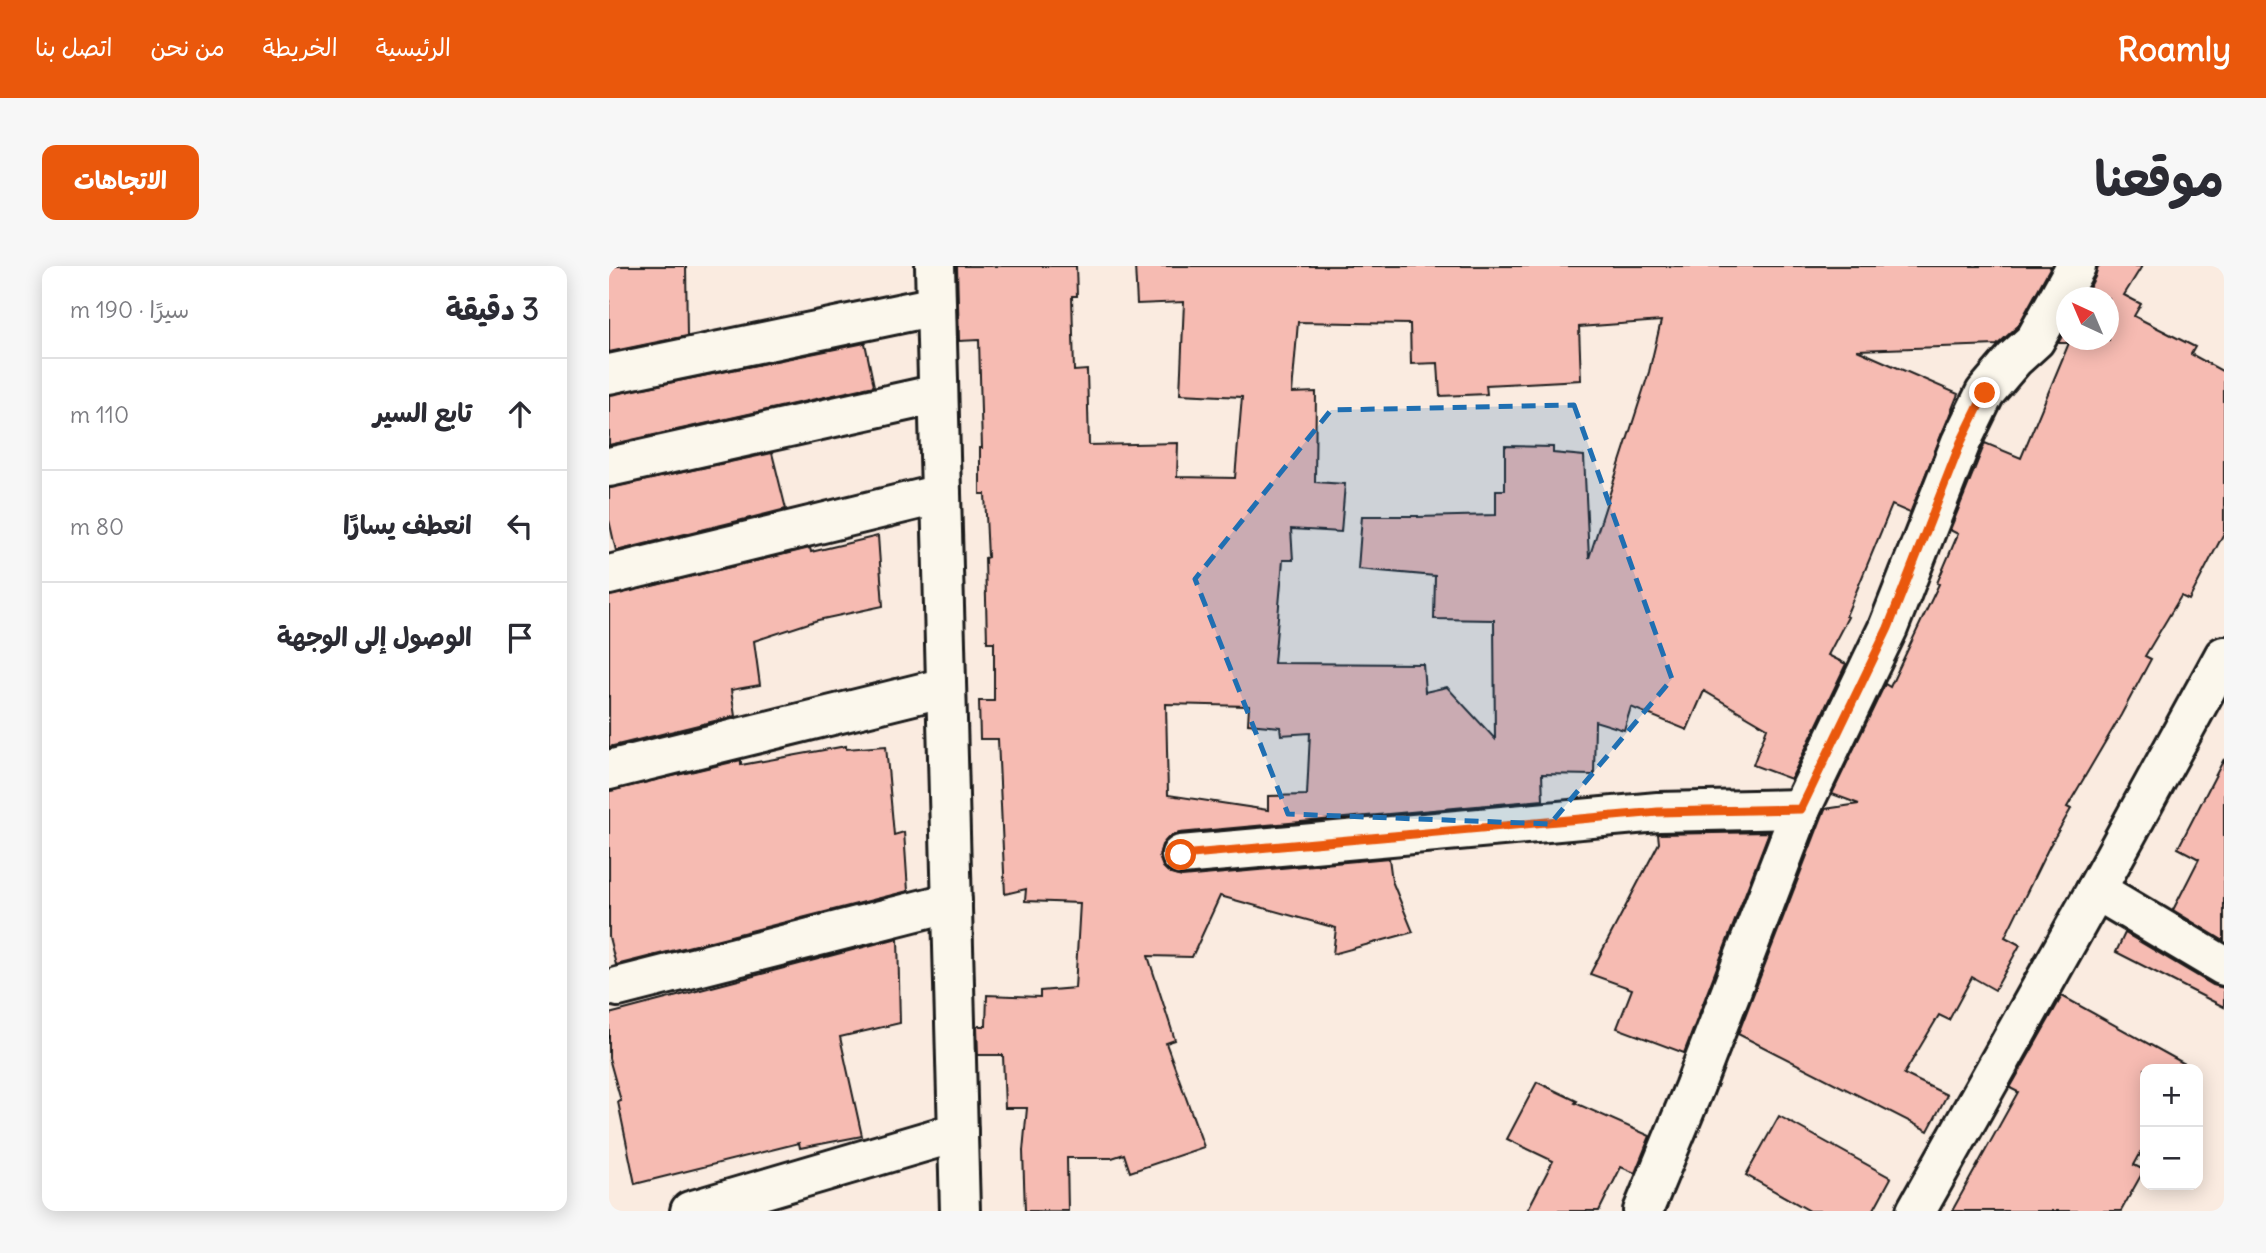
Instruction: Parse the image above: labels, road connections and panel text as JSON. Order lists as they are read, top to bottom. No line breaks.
{"north":"top left","page":{"header":"Roamly","nav":["الرئيسية","الخريطة","من نحن","اتصل بنا"],"title":"موقعنا","buttons":"الاتجاهات","heading":["3 دقيقة","سيرًا · 190 m"],"list":[["تابع السير","110 m"],["انعطف يسارًا","80 m"],"الوصول إلى الوجهة"],"map_buttons":["+","−"]}}
